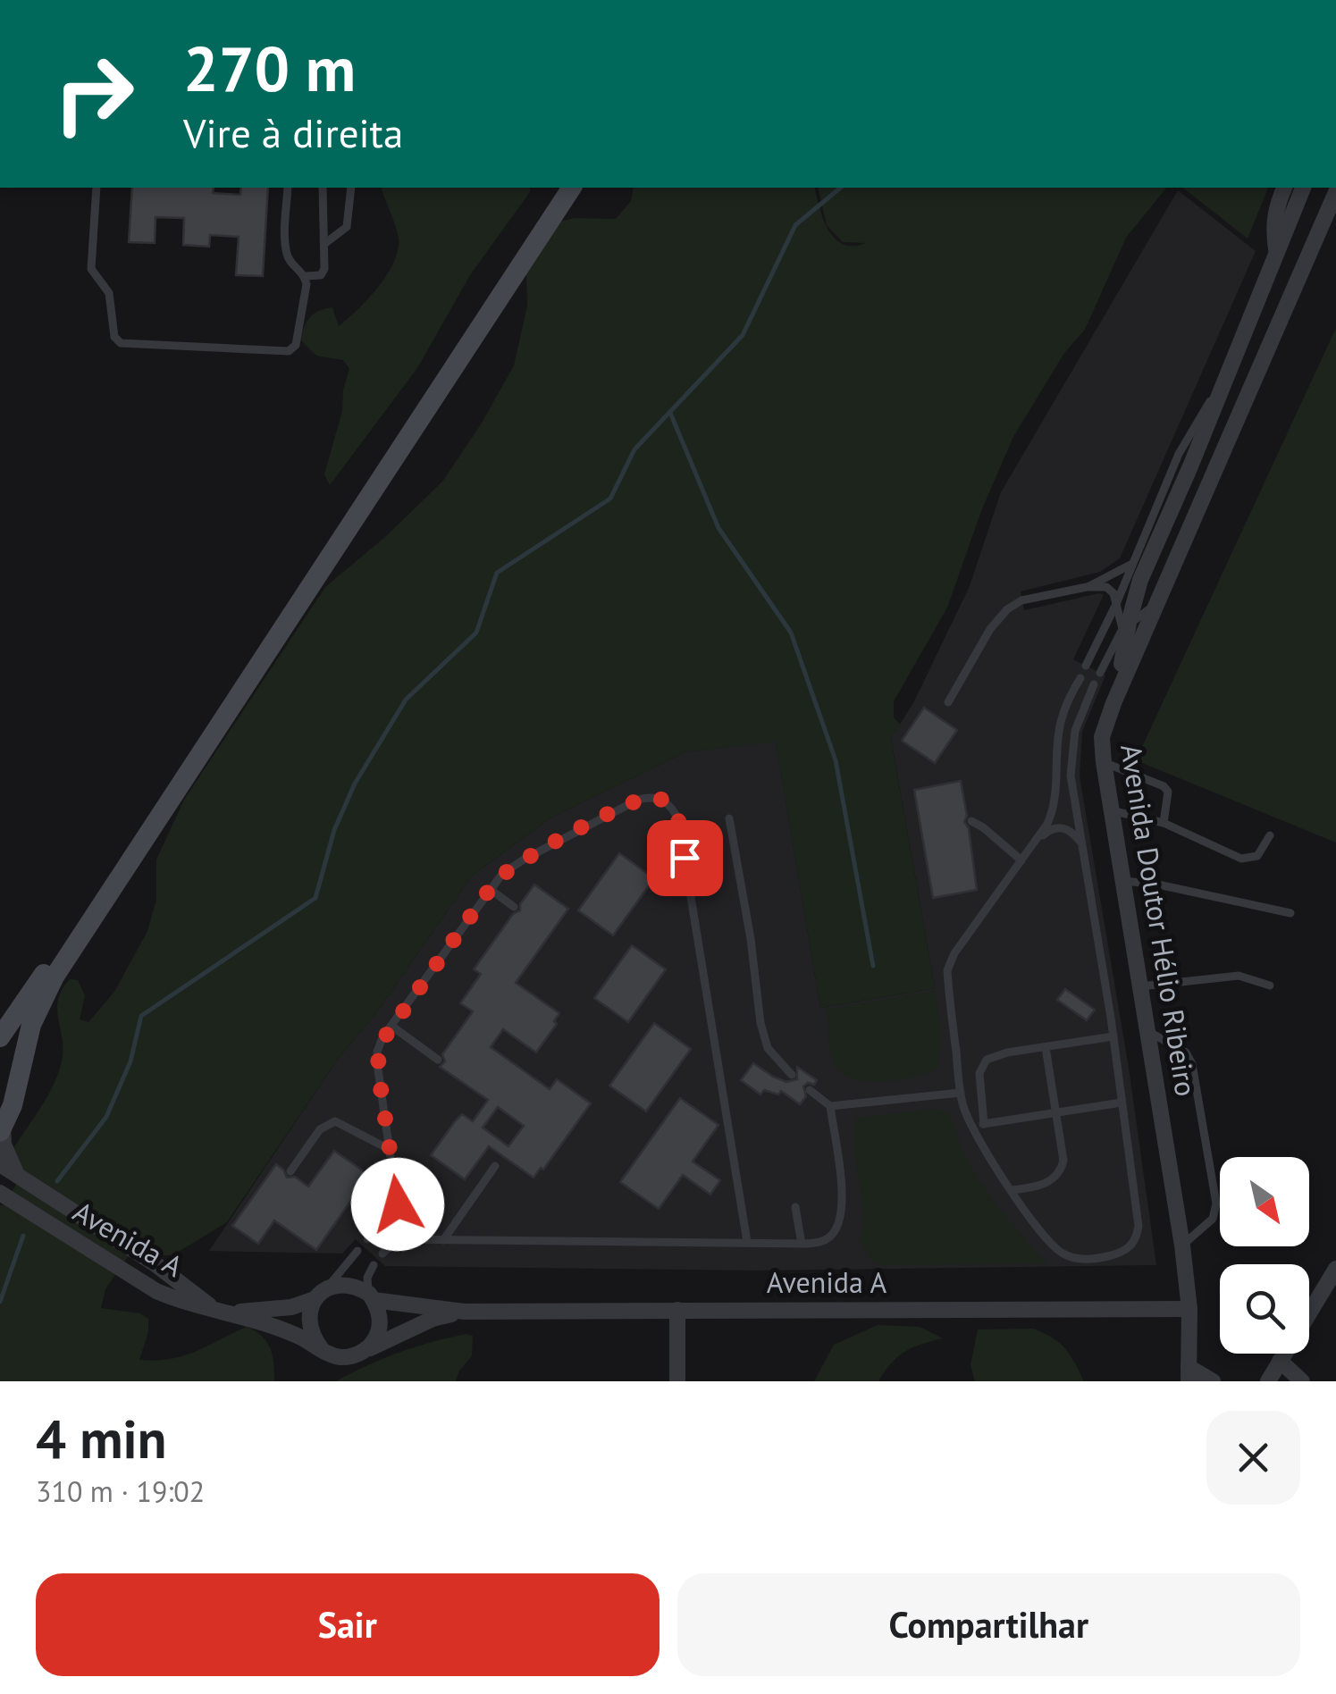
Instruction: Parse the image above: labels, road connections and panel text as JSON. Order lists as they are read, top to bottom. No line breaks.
{"streets":{"street":["Avenida Doutor Hélio Ribeiro","Avenida A"]},"crossings":[["Avenida Doutor Hélio Ribeiro","Avenida A"]],"north":"bottom right","page":{"turn":["270 m","Vire à direita"],"heading":["4 min","310 m · 19:02"],"buttons":["Sair","Compartilhar"]}}
